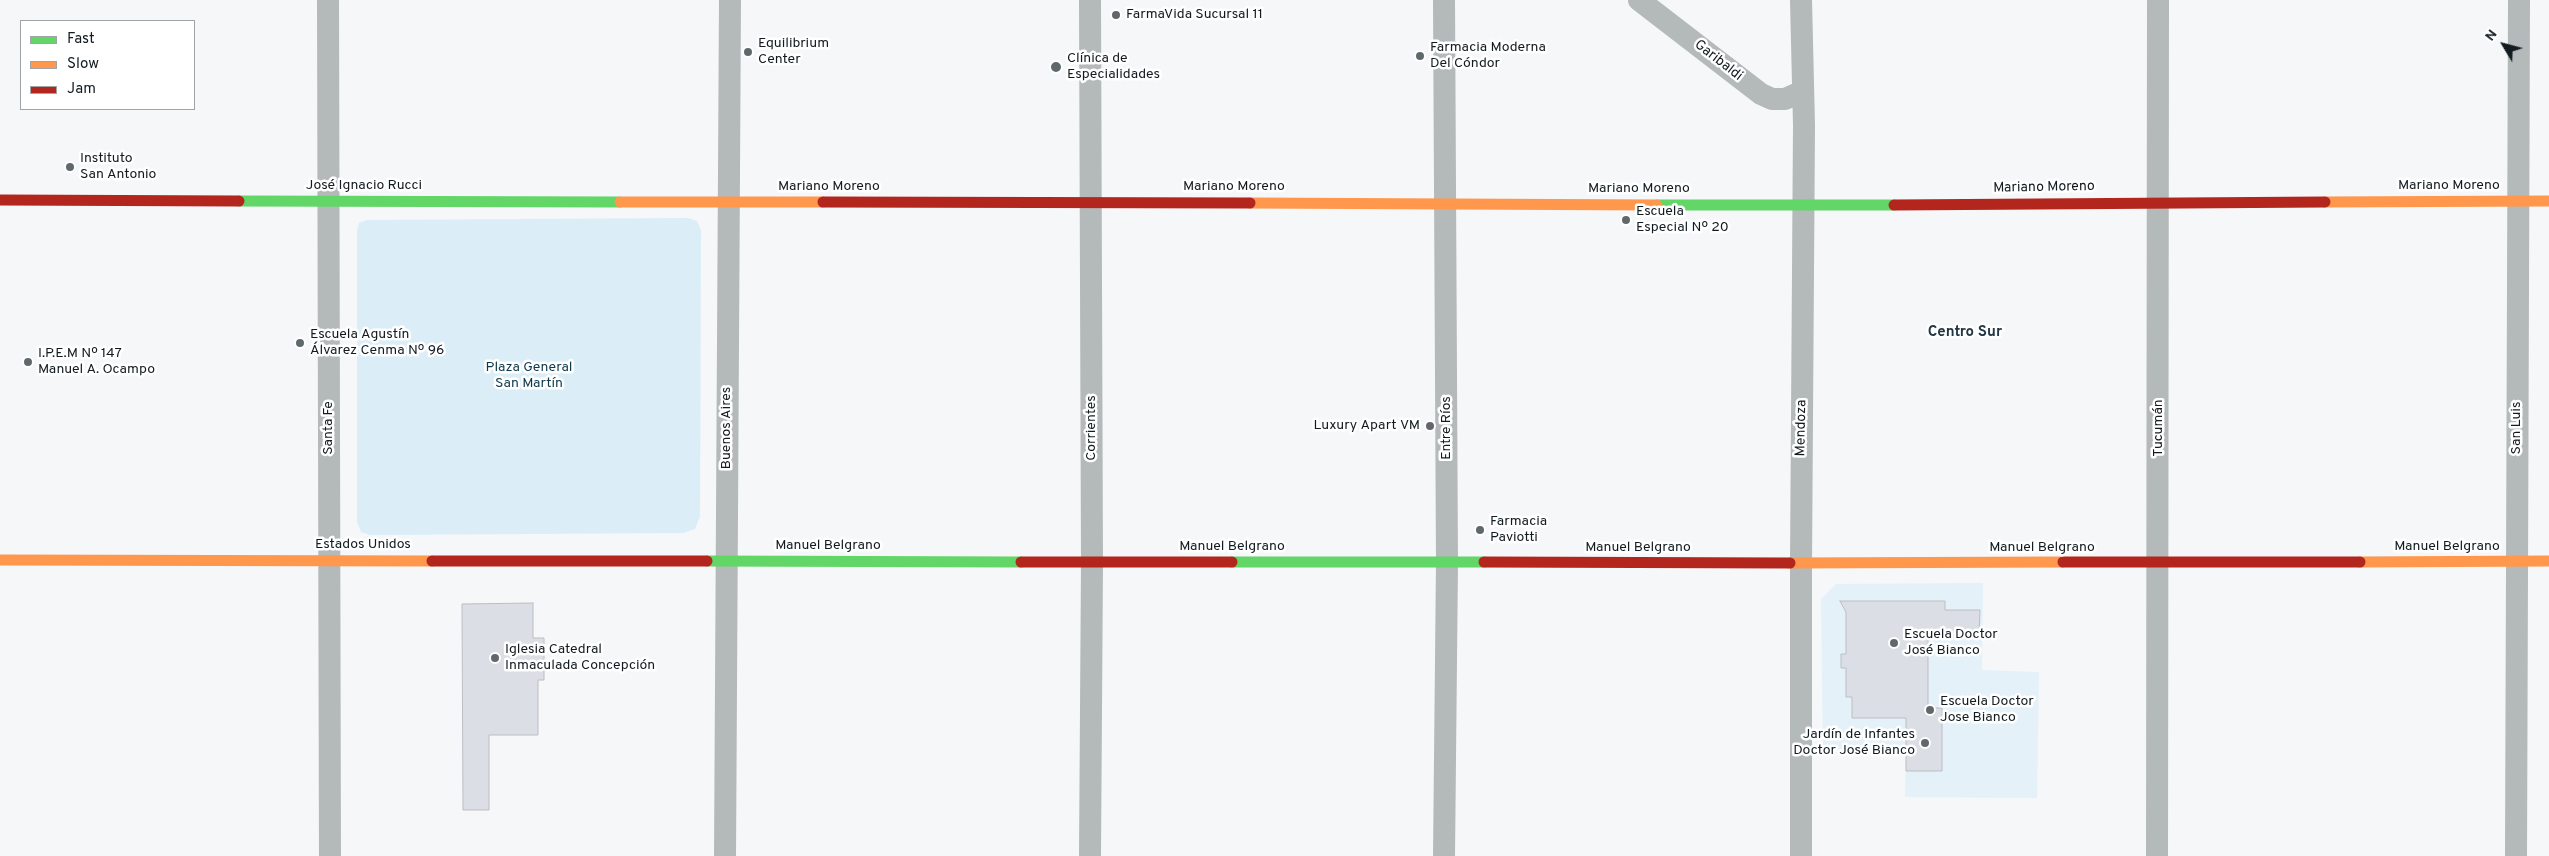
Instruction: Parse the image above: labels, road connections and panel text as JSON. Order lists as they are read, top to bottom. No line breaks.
{"streets":{"street":["Garibaldi","José Ignacio Rucci","Mariano Moreno","Santa Fe","Buenos Aires","Corrientes","Entre Ríos","Mendoza","Tucumán","San Luis","Estados Unidos","Manuel Belgrano"]},"crossings":[["Garibaldi","Mendoza"],["José Ignacio Rucci","Mariano Moreno"],["José Ignacio Rucci","Santa Fe"],["José Ignacio Rucci","Buenos Aires"],["Mariano Moreno","Buenos Aires"],["Mariano Moreno","Corrientes"],["Mariano Moreno","Entre Ríos"],["Mariano Moreno","Mendoza"],["Mariano Moreno","Tucumán"],["Mariano Moreno","San Luis"],["Santa Fe","Estados Unidos"],["Buenos Aires","Estados Unidos"],["Buenos Aires","Manuel Belgrano"],["Corrientes","Manuel Belgrano"],["Entre Ríos","Manuel Belgrano"],["Mendoza","Manuel Belgrano"],["Tucumán","Manuel Belgrano"],["San Luis","Manuel Belgrano"],["Estados Unidos","Manuel Belgrano"]],"districts":["Centro Sur"],"parks":["Plaza General San Martín"],"places":["FarmaVida Sucursal 11","Equilibrium Center","Farmacia Moderna Del Cóndor","Clínica de Especialidades","Instituto San Antonio","Escuela Especial Nº 20","Escuela Agustín Álvarez Cenma Nº 96","I.P.E.M Nº 147 Manuel A. Ocampo","Luxury Apart VM","Farmacia Paviotti","Escuela Doctor José Bianco","Iglesia Catedral Inmaculada Concepción","Escuela Doctor Jose Bianco","Jardín de Infantes Doctor José Bianco"],"legend":["Fast","Slow","Jam"],"north":"top left"}
